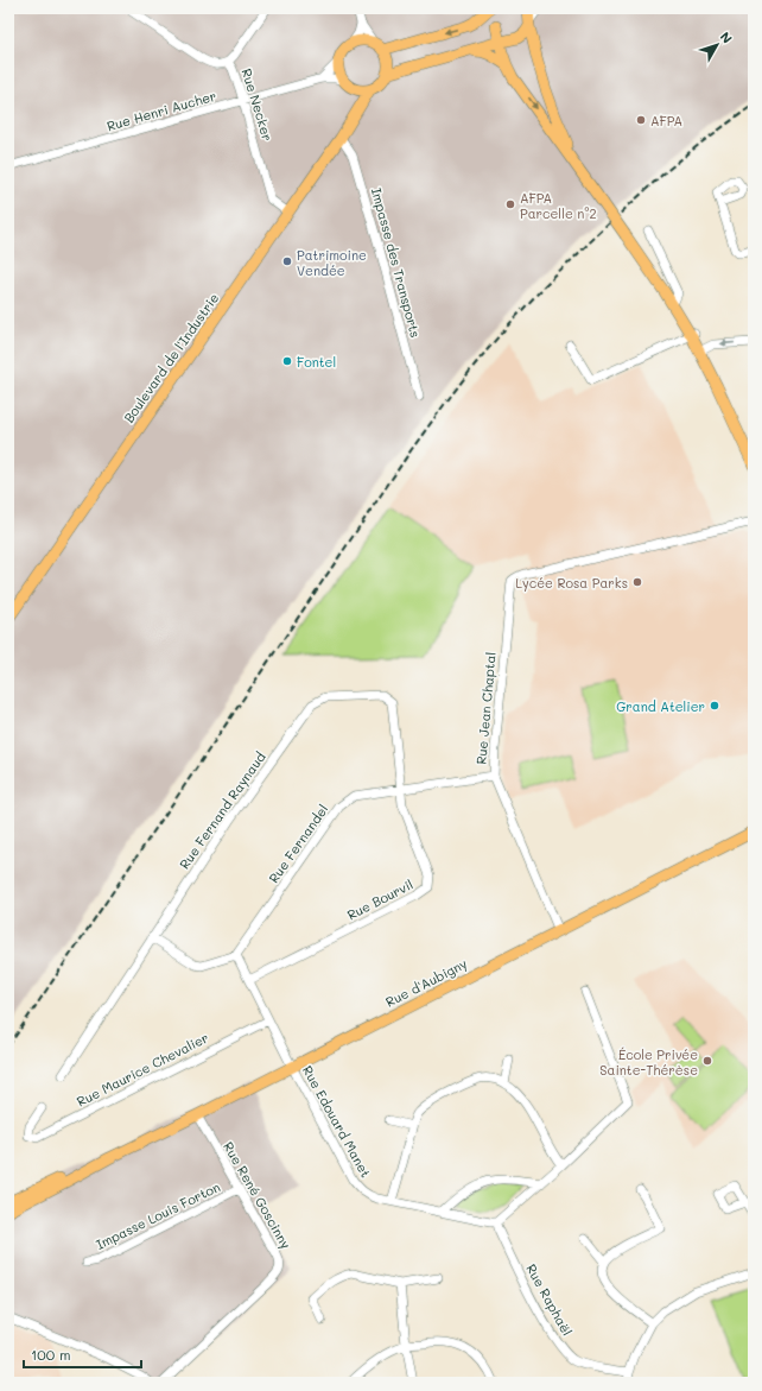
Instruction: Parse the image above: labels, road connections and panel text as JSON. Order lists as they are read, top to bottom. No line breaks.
{"streets":{"main road":["Boulevard de l'Industrie","Rue d'Aubigny"],"street":["Rue Necker","Rue Henri Aucher","Impasse des Transports","Rue Jean Chaptal","Rue Fernand Raynaud","Rue Fernandel","Rue Bourvil","Rue Maurice Chevalier","Rue Edouard Manet","Rue René Goscinny","Impasse Louis Forton","Rue Raphaël"]},"crossings":[["Rue Necker","Rue Henri Aucher"],["Rue Necker","Boulevard de l'Industrie"],["Rue Henri Aucher","Boulevard de l'Industrie"],["Impasse des Transports","Boulevard de l'Industrie"],["Rue Jean Chaptal","Rue Fernandel"],["Rue Jean Chaptal","Rue d'Aubigny"],["Rue Fernand Raynaud","Rue Fernandel"],["Rue Fernand Raynaud","Rue Bourvil"],["Rue Fernandel","Rue Bourvil"],["Rue Fernandel","Rue Edouard Manet"],["Rue Bourvil","Rue Edouard Manet"],["Rue d'Aubigny","Rue Edouard Manet"],["Rue d'Aubigny","Rue René Goscinny"],["Rue Maurice Chevalier","Rue Edouard Manet"],["Rue Edouard Manet","Rue Raphaël"],["Rue René Goscinny","Impasse Louis Forton"]],"places":["AFPA","AFPA Parcelle n°2","Patrimoine Vendée","Fontel","Lycée Rosa Parks","Grand Atelier","École Privée Sainte-Thérèse"],"scale_bar":"100 m","north":"top right"}
